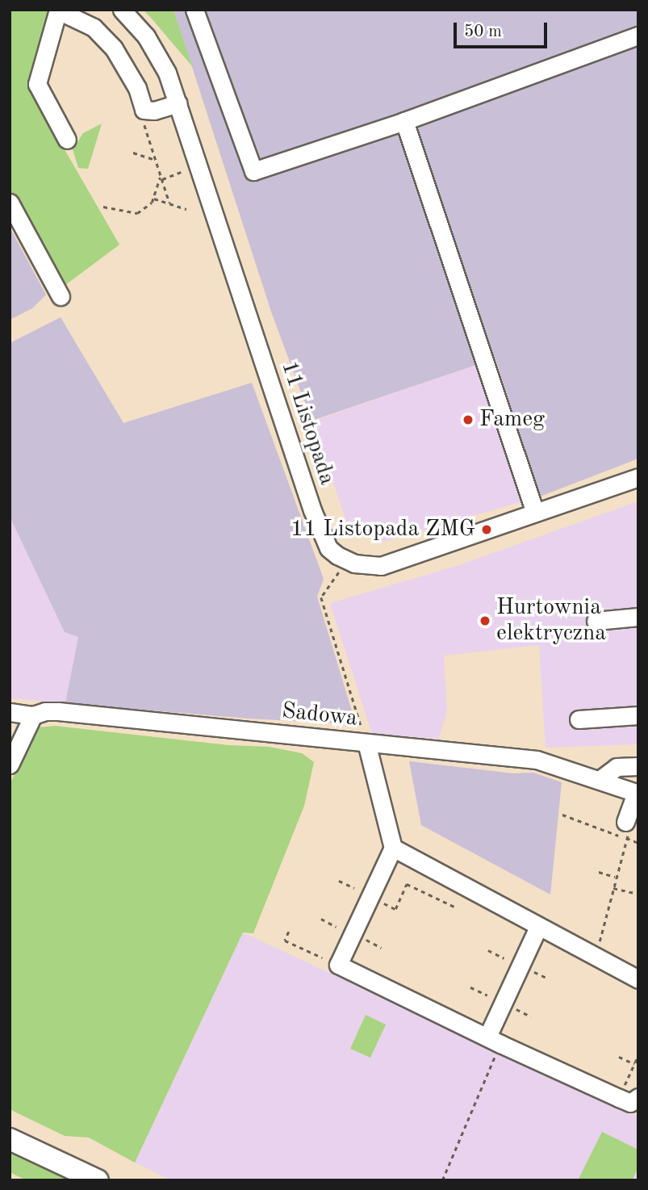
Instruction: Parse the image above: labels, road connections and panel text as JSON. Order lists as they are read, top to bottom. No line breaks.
{"streets":{"street":["11 Listopada","Sadowa"]},"places":["Fameg","11 Listopada ZMG","Hurtownia elektryczna"],"scale_bar":"50 m"}
